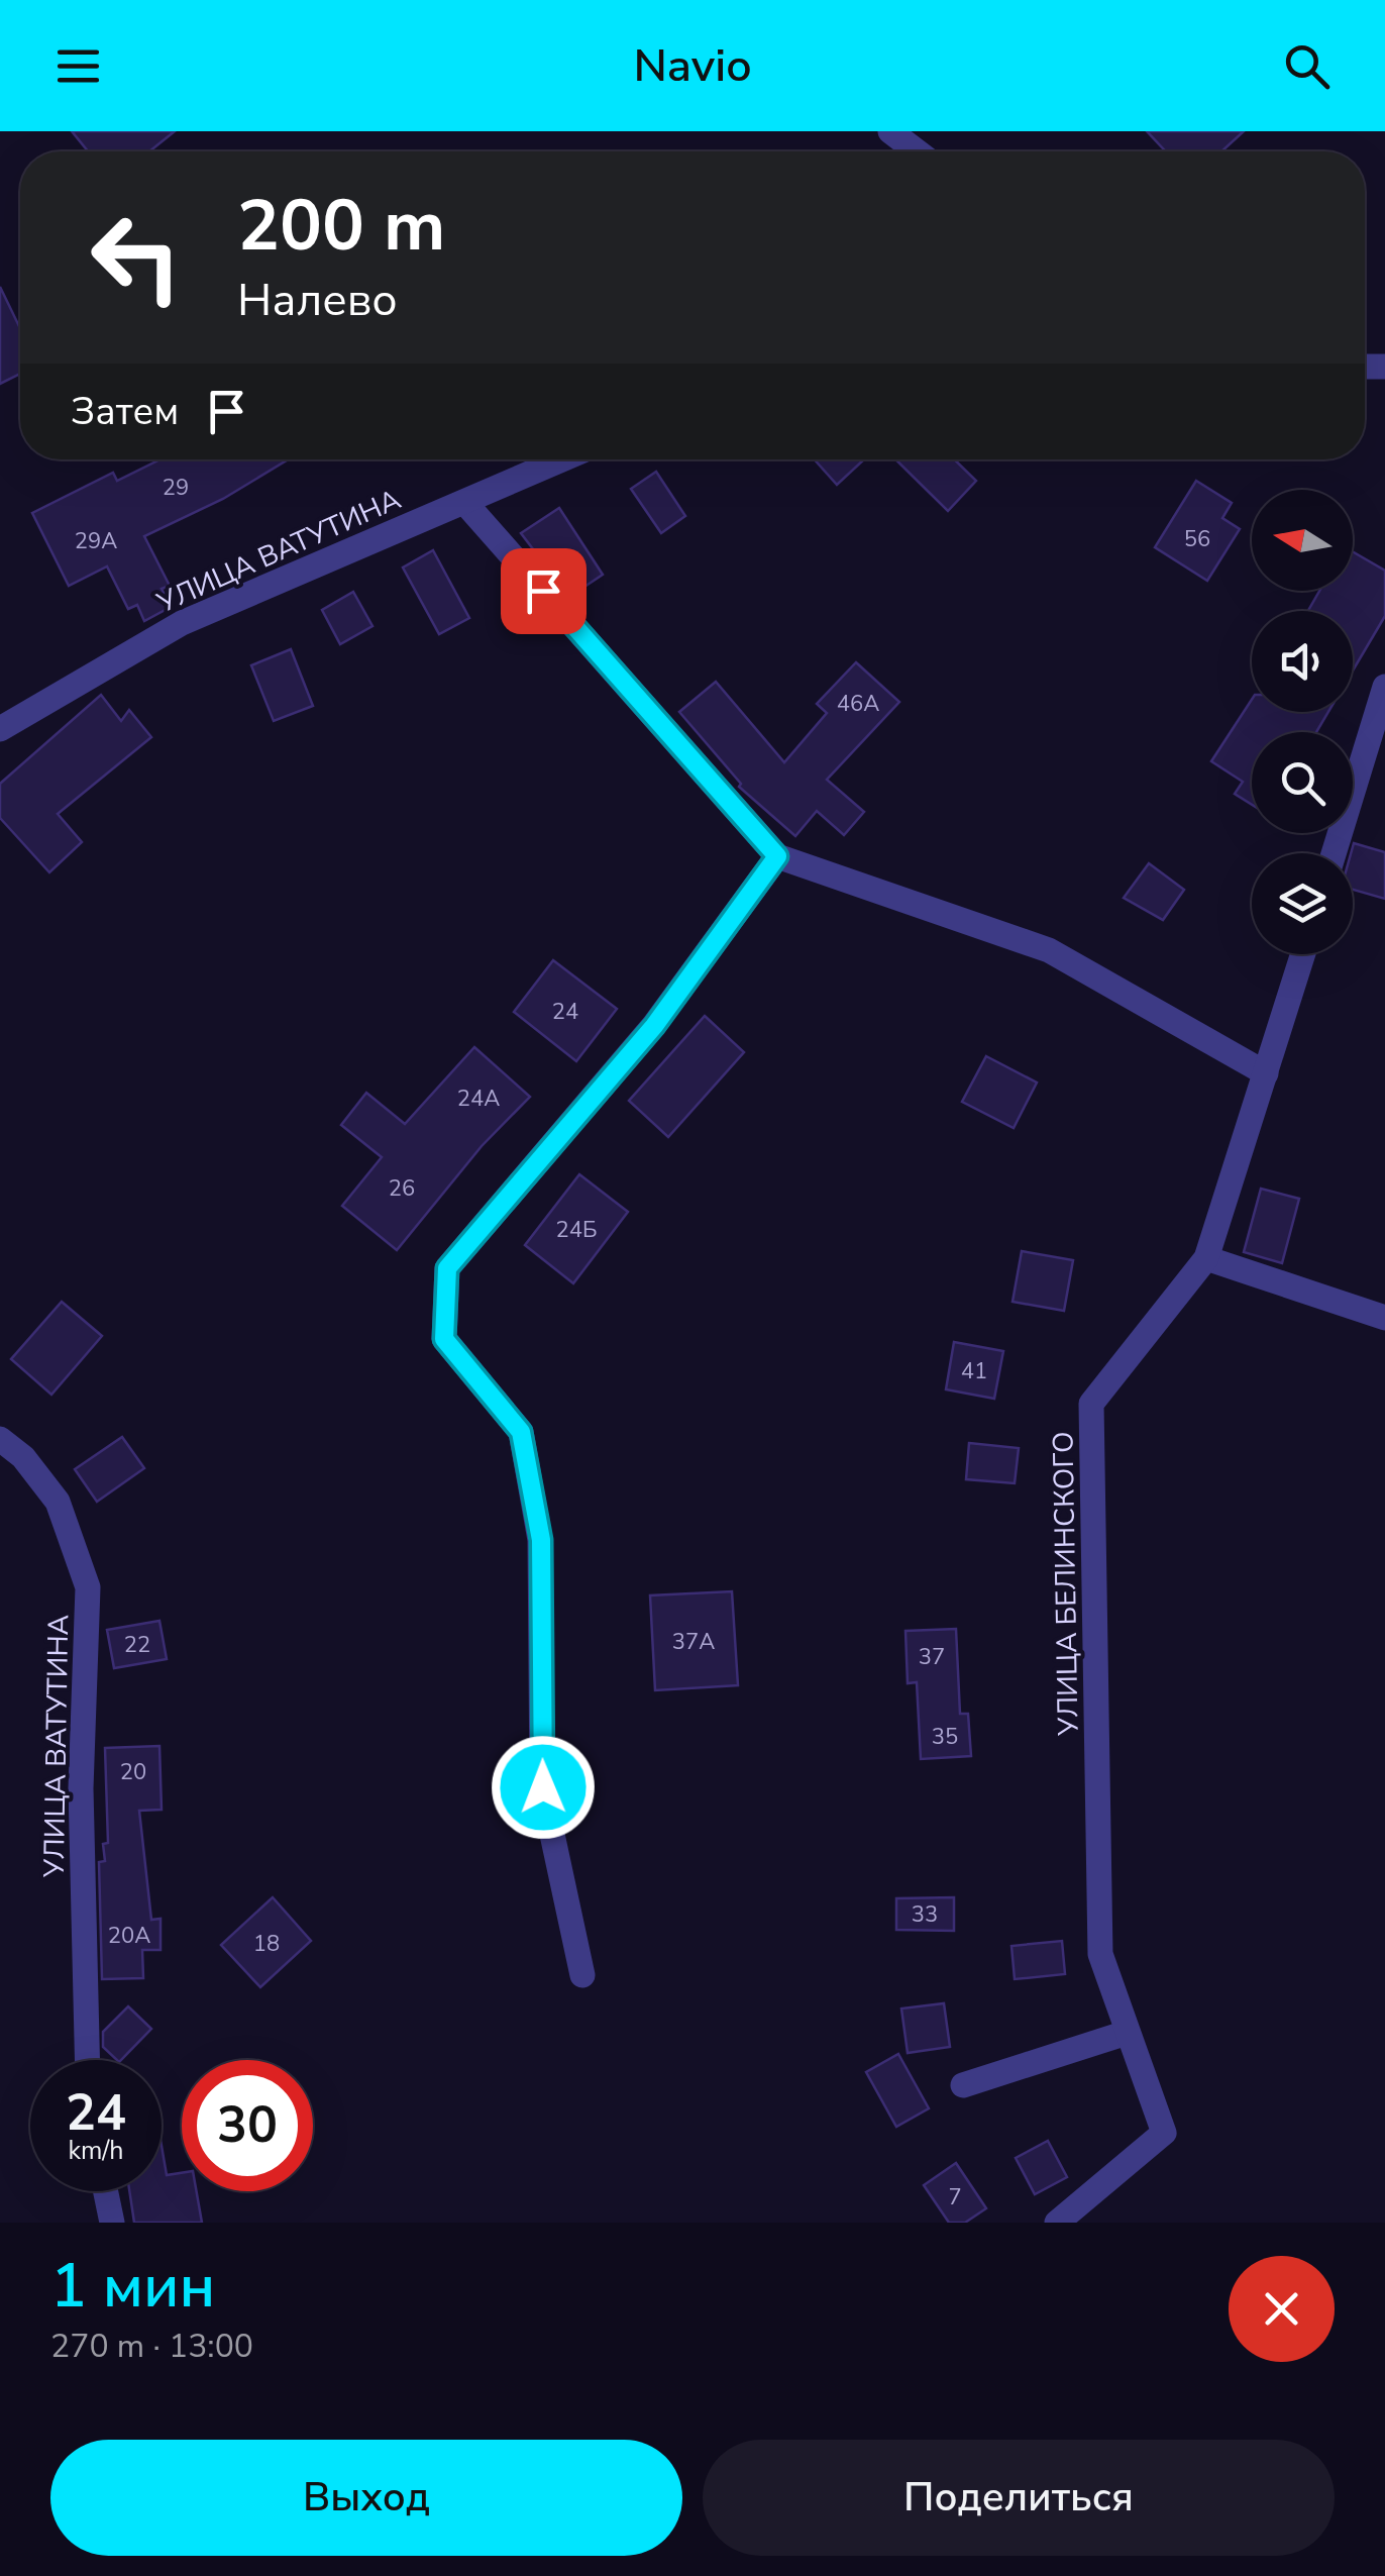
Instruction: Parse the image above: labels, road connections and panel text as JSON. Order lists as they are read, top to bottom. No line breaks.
{"streets":{"street":["УЛИЦА ВАТУТИНА","УЛИЦА БЕЛИНСКОГО"]},"house_numbers":["29","56","29А","46А","24","24А","26","24Б","41","37А","22","37","35","20","33","20А","18","7"],"north":"left","page":{"header":"Navio","turn":["200 m","Налево"],"then":"Затем","speed":"24 km/h","limit":"30","heading":["1 мин","270 m · 13:00"],"buttons":["Выход","Поделиться"]}}
